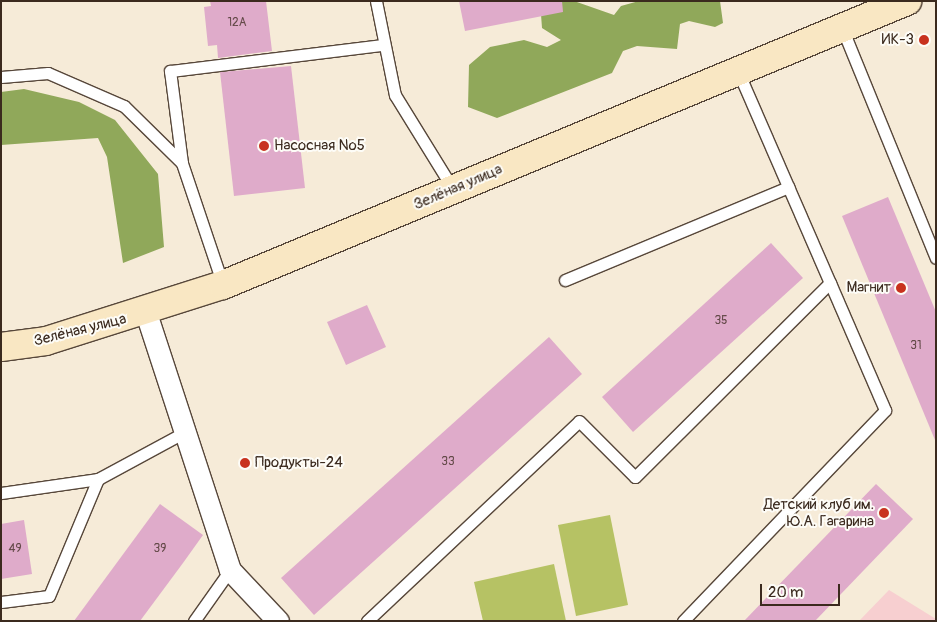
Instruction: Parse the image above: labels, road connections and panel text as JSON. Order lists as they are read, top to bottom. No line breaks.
{"streets":{"main road":["Зелёная улица"]},"places":["ИК-3","Насосная №5","Магнит","Продукты-24","Детский клуб им. Ю.А. Гагарина"],"house_numbers":["12А","35","31","33","49","39"],"scale_bar":"20 m"}
